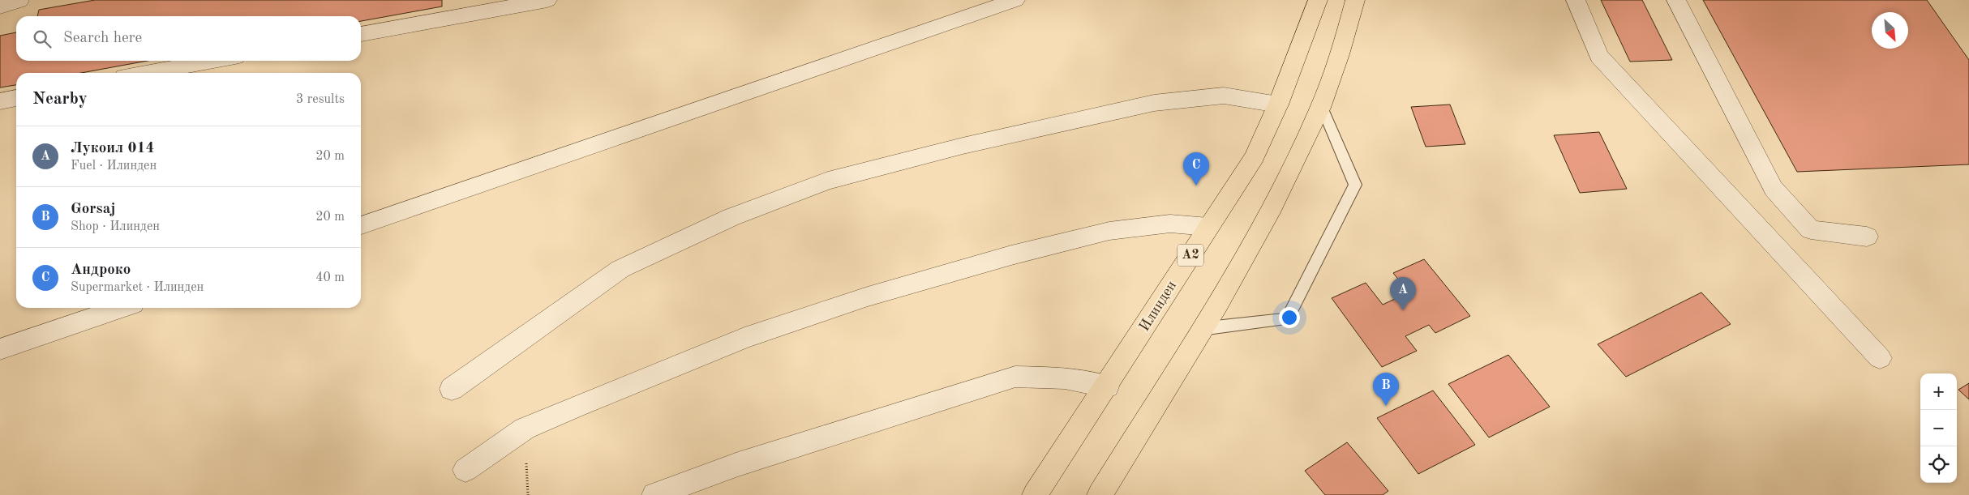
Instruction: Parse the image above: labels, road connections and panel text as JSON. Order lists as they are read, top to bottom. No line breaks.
{"streets":{"main road":["A2","Илинден"]},"north":"bottom right","page":{"search":"Search here","heading":["Nearby","3 results"],"list":[{"mark":"A","name":"Лукоил 014","note":"Fuel · Илинден","value":"20 m"},{"mark":"B","name":"Gorsaj","note":"Shop · Илинден","value":"20 m"},{"mark":"C","name":"Андроко","note":"Supermarket · Илинден","value":"40 m"}],"pins":["C","A","B"],"map_buttons":["+","−"]}}
